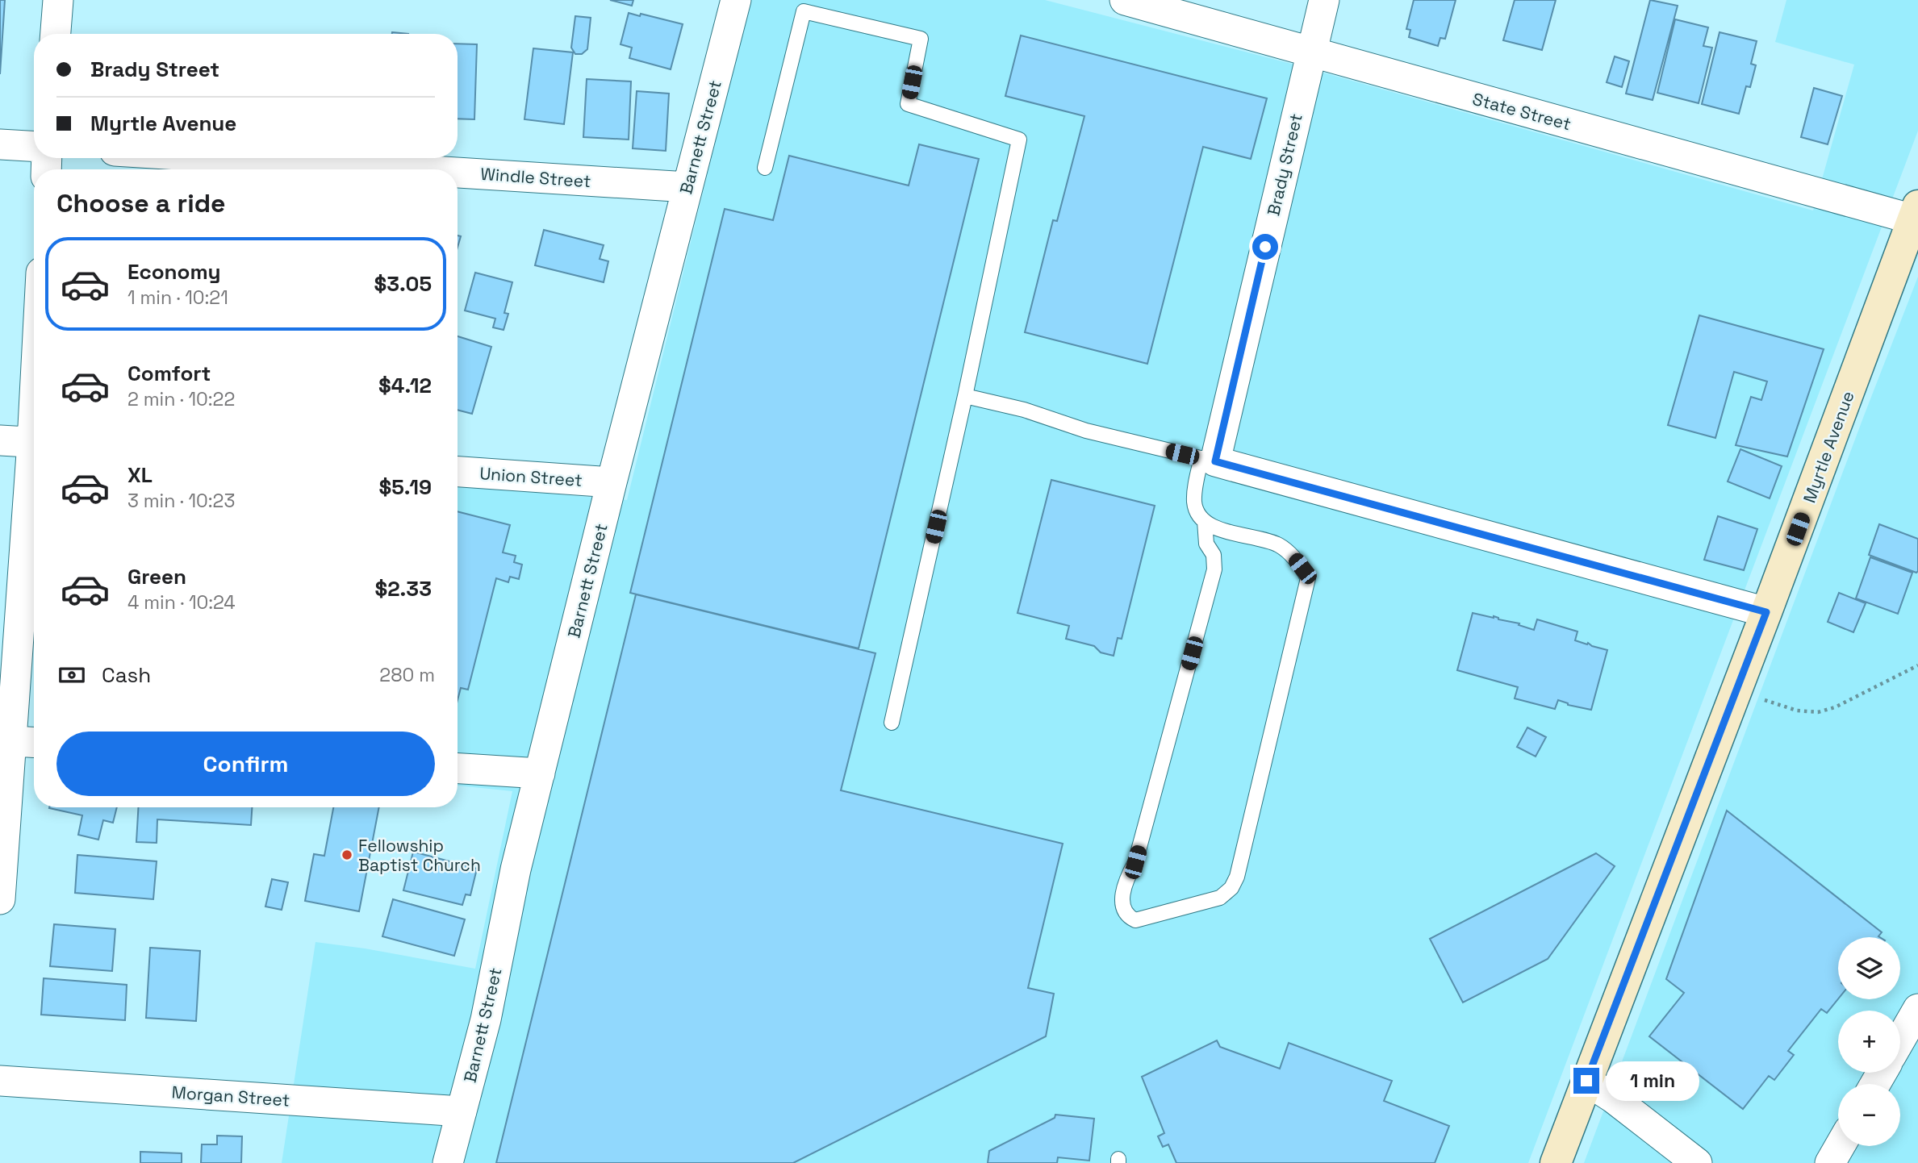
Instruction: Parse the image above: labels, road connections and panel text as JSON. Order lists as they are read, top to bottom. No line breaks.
{"streets":{"main road":["Myrtle Avenue"],"street":["State Street","Barnett Street","Brady Street","Windle Street","Union Street","Morgan Street"]},"crossings":[["State Street","Brady Street"],["State Street","Myrtle Avenue"],["Barnett Street","Windle Street"],["Barnett Street","Union Street"],["Barnett Street","Morgan Street"]],"places":["Fellowship Baptist Church"],"page":{"banner":["Brady Street","Myrtle Avenue"],"heading":"Choose a ride","list":[{"name":"Economy","note":"1 min · 10:21","value":"$3.05"},{"name":"Comfort","note":"2 min · 10:22","value":"$4.12"},{"name":"XL","note":"3 min · 10:23","value":"$5.19"},{"name":"Green","note":"4 min · 10:24","value":"$2.33"}],"pay":["Cash","280 m"],"buttons":"Confirm","map_buttons":["+","−"],"bubble":"1 min"}}
